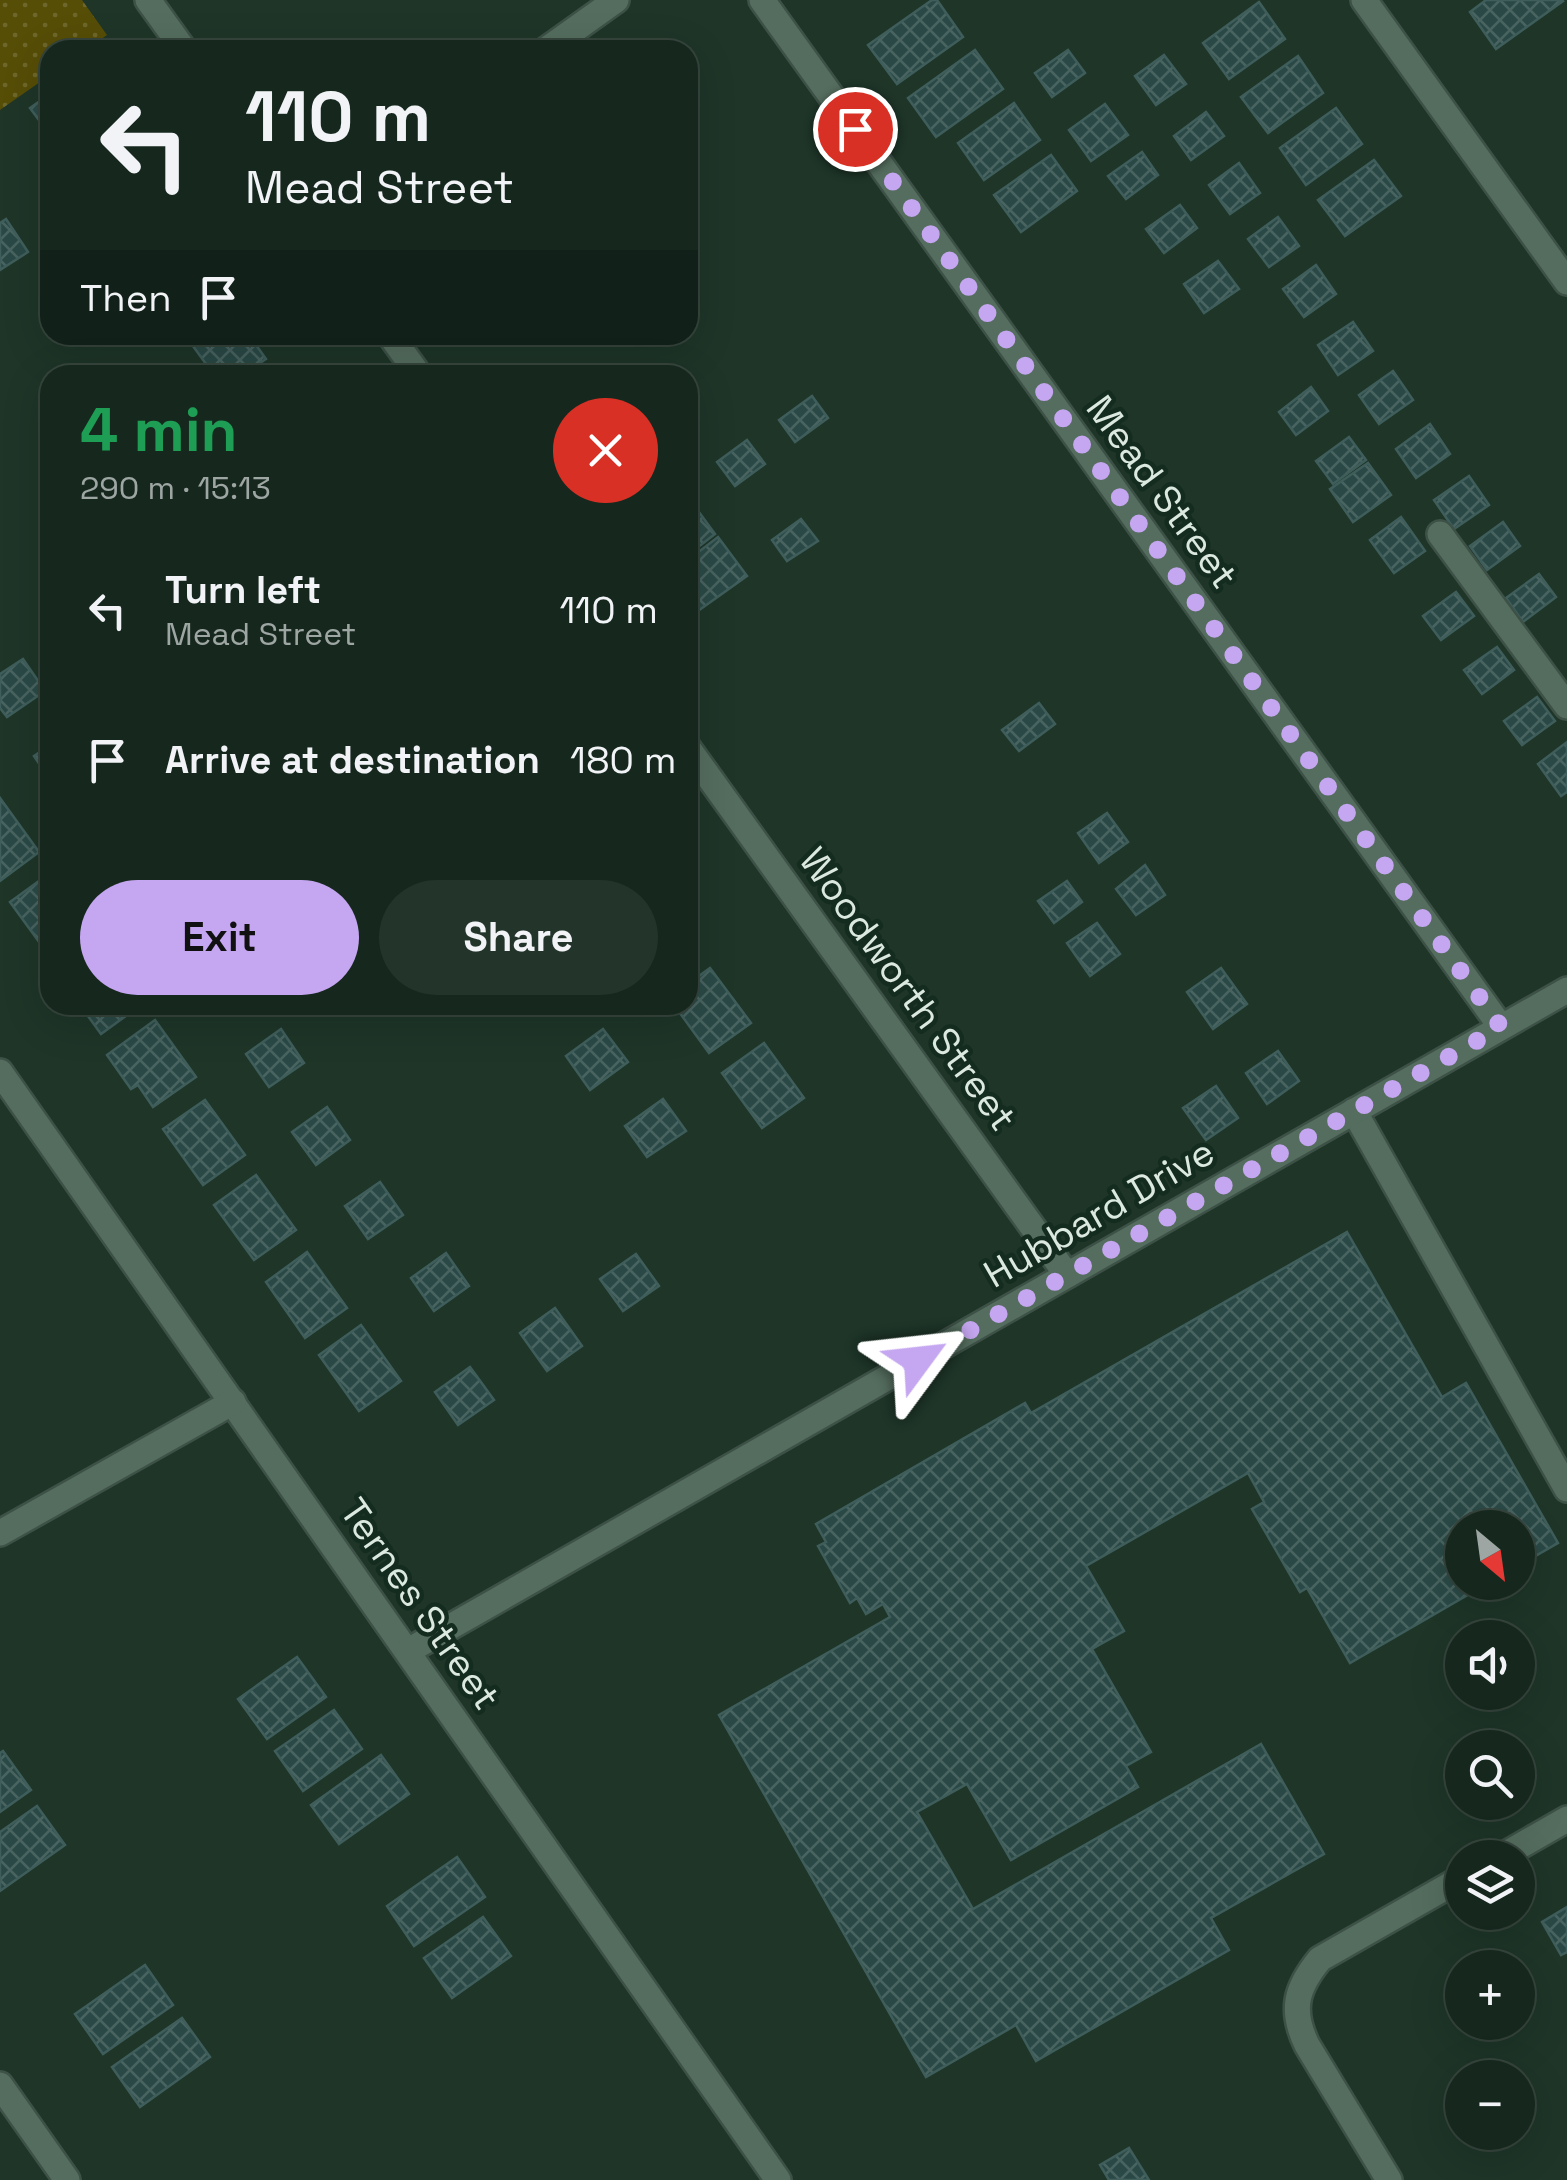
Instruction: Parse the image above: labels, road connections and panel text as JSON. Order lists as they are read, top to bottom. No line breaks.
{"streets":{"street":["Mead Street","Woodworth Street","Hubbard Drive","Ternes Street"]},"crossings":[["Mead Street","Hubbard Drive"],["Woodworth Street","Hubbard Drive"],["Hubbard Drive","Ternes Street"]],"north":"bottom right","page":{"turn":["110 m","Mead Street"],"then":"Then","heading":["4 min","290 m · 15:13"],"list":[{"name":"Turn left","note":"Mead Street","value":"110 m"},{"name":"Arrive at destination","value":"180 m"}],"buttons":["Exit","Share"],"map_buttons":["+","−"]}}
